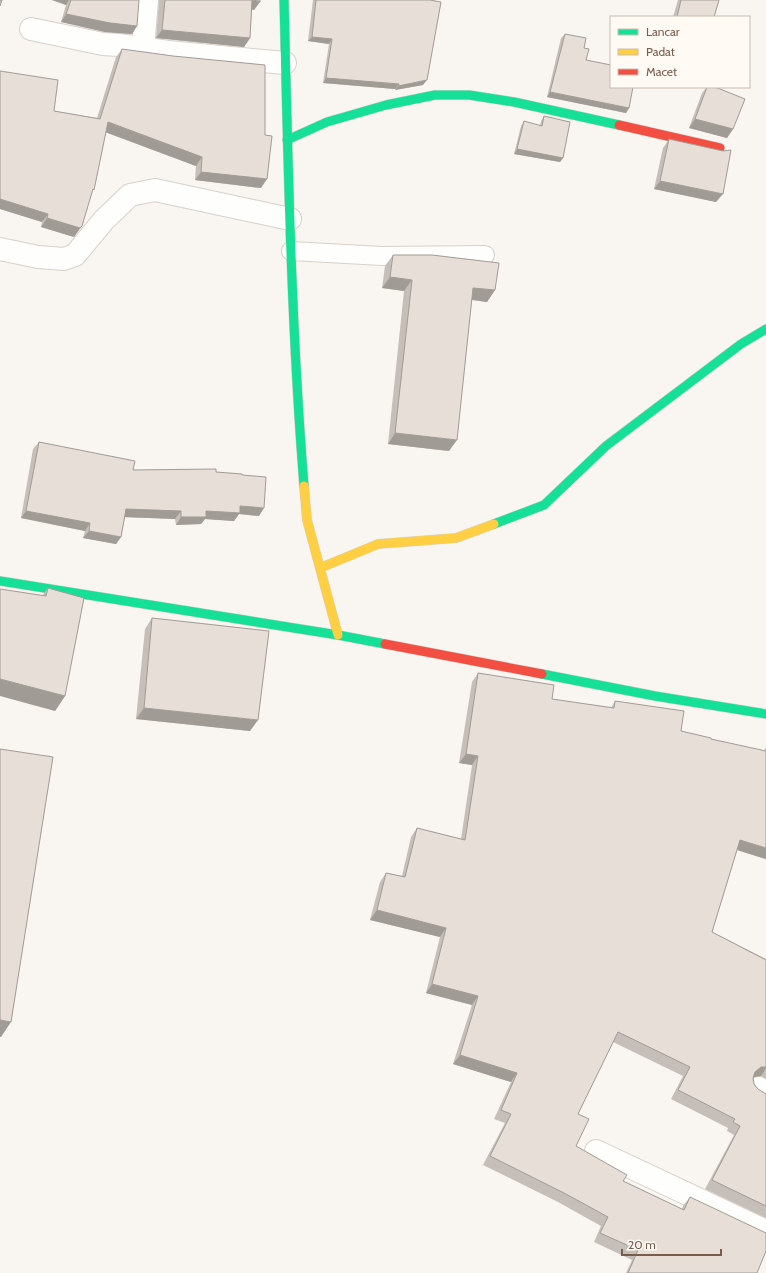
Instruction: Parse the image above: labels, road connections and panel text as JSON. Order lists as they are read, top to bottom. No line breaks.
{"legend":["Lancar","Padat","Macet"],"scale_bar":"20 m"}
